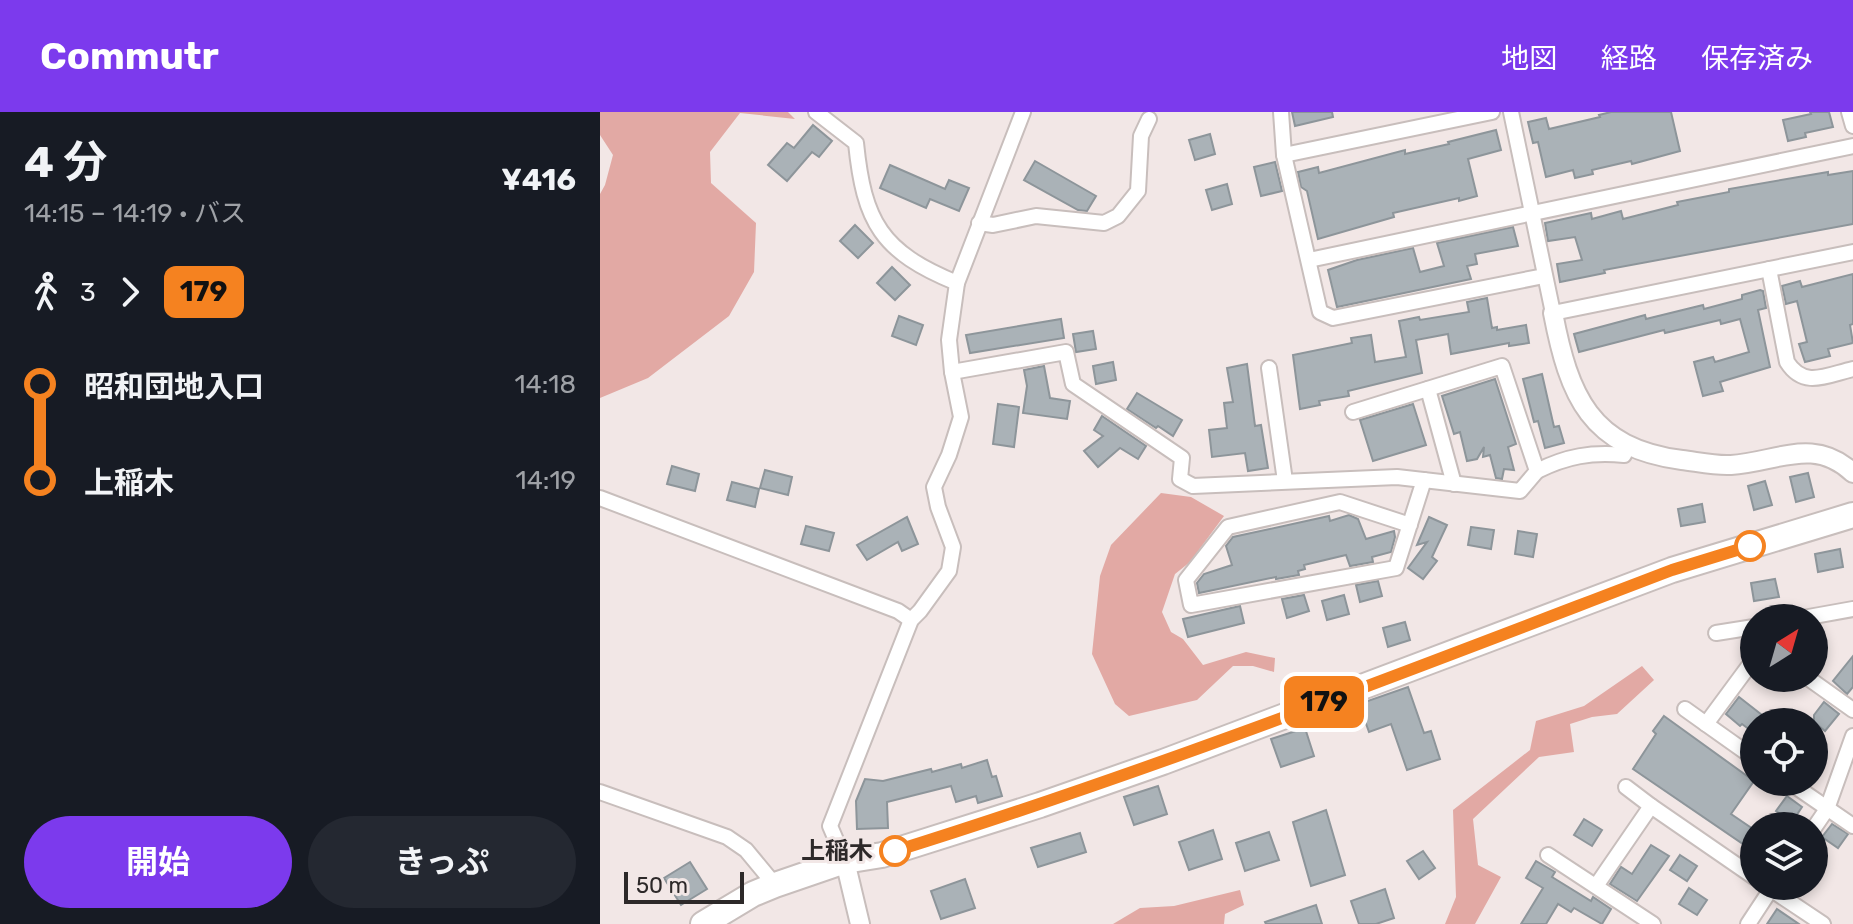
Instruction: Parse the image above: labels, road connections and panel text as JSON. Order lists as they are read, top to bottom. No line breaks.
{"places":["上稲木"],"lines":["bus line 179"],"scale_bar":"50 m","north":"top right","page":{"header":"Commutr","nav":["地図","経路","保存済み"],"heading":["4 分","14:15 – 14:19 · バス","¥416"],"on_map":"179","legs":["3","179"],"list":[{"name":"昭和団地入口","value":"14:18"},{"name":"上稲木","value":"14:19"}],"buttons":["開始","きっぷ"],"scale":"50 m"}}
